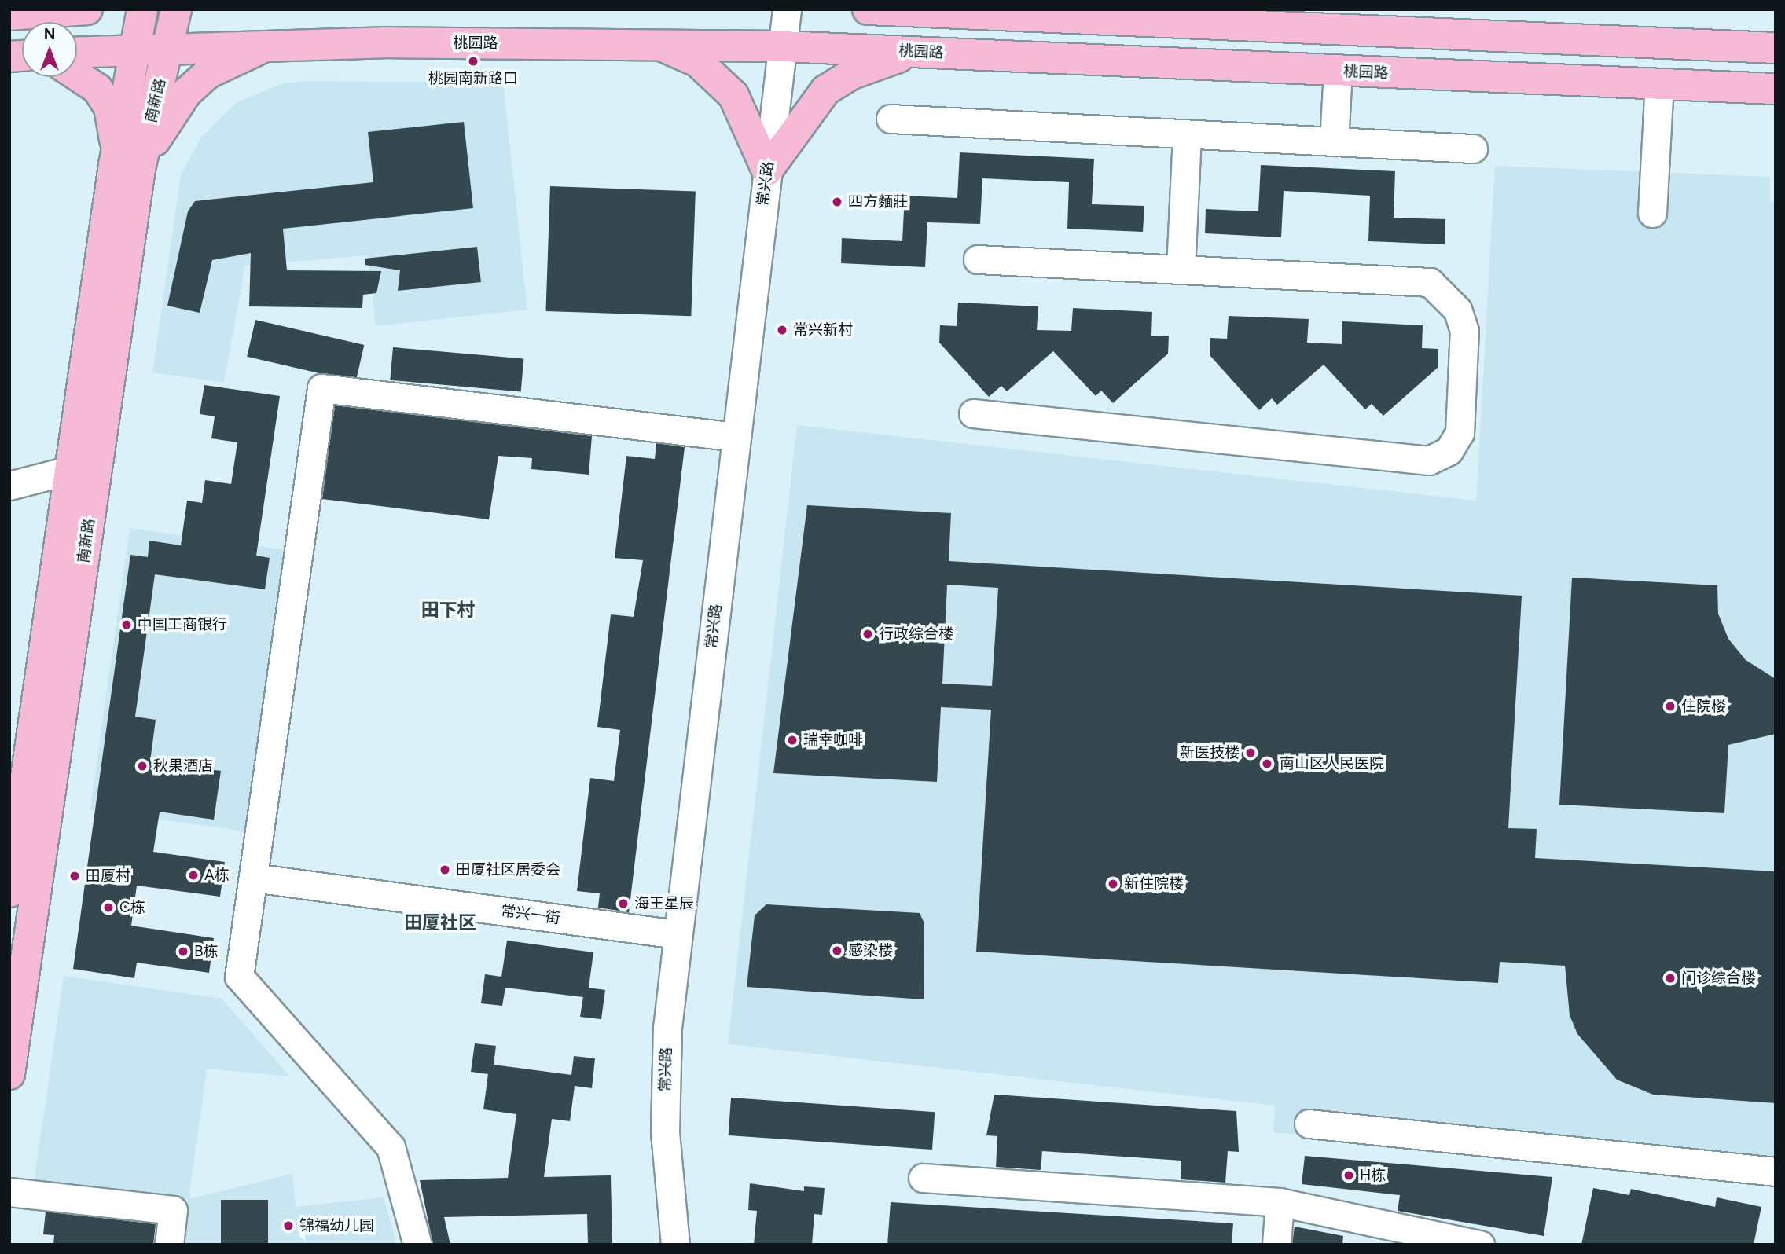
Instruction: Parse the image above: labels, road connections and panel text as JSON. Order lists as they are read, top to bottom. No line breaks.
{"streets":{"main road":["桃园路","南新路"],"street":["常兴路","常兴一街"]},"crossings":[["桃园路","南新路"],["桃园路","常兴路"],["常兴路","常兴一街"]],"districts":["田下村","田厦社区"],"places":["桃园南新路口","四方麵莊","常兴新村","中国工商银行","行政综合楼","住院楼","瑞幸咖啡","新医技楼","南山区人民医院","秋果酒店","田厦社区居委会","A栋","田厦村","新住院楼","海王星辰","C栋","感染楼","B栋","门诊综合楼","H栋","锦福幼儿园"],"north":"top"}
